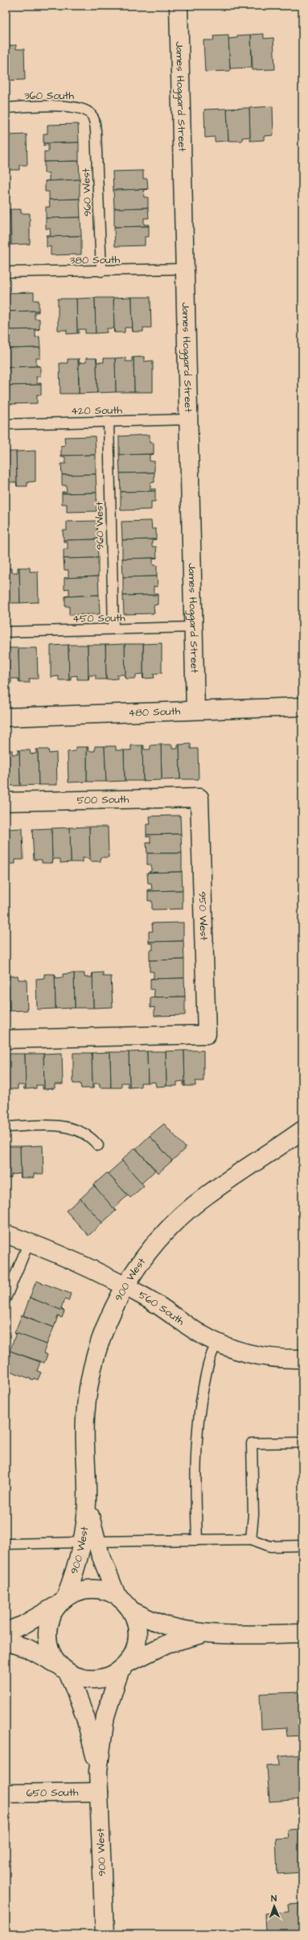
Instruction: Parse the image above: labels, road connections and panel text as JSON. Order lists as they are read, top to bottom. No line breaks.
{"streets":{"street":["James Hoggard Street","480 South","500 South","950 West","900 West","560 South","650 South"],"lane":["360 South","960 West","380 South","420 South","450 South"]},"crossings":[["360 South","960 West"],["James Hoggard Street","380 South"],["James Hoggard Street","420 South"],["James Hoggard Street","450 South"],["James Hoggard Street","480 South"],["960 West","380 South"],["960 West","420 South"],["960 West","450 South"],["500 South","950 West"],["900 West","560 South"],["900 West","650 South"]],"north":"top"}
